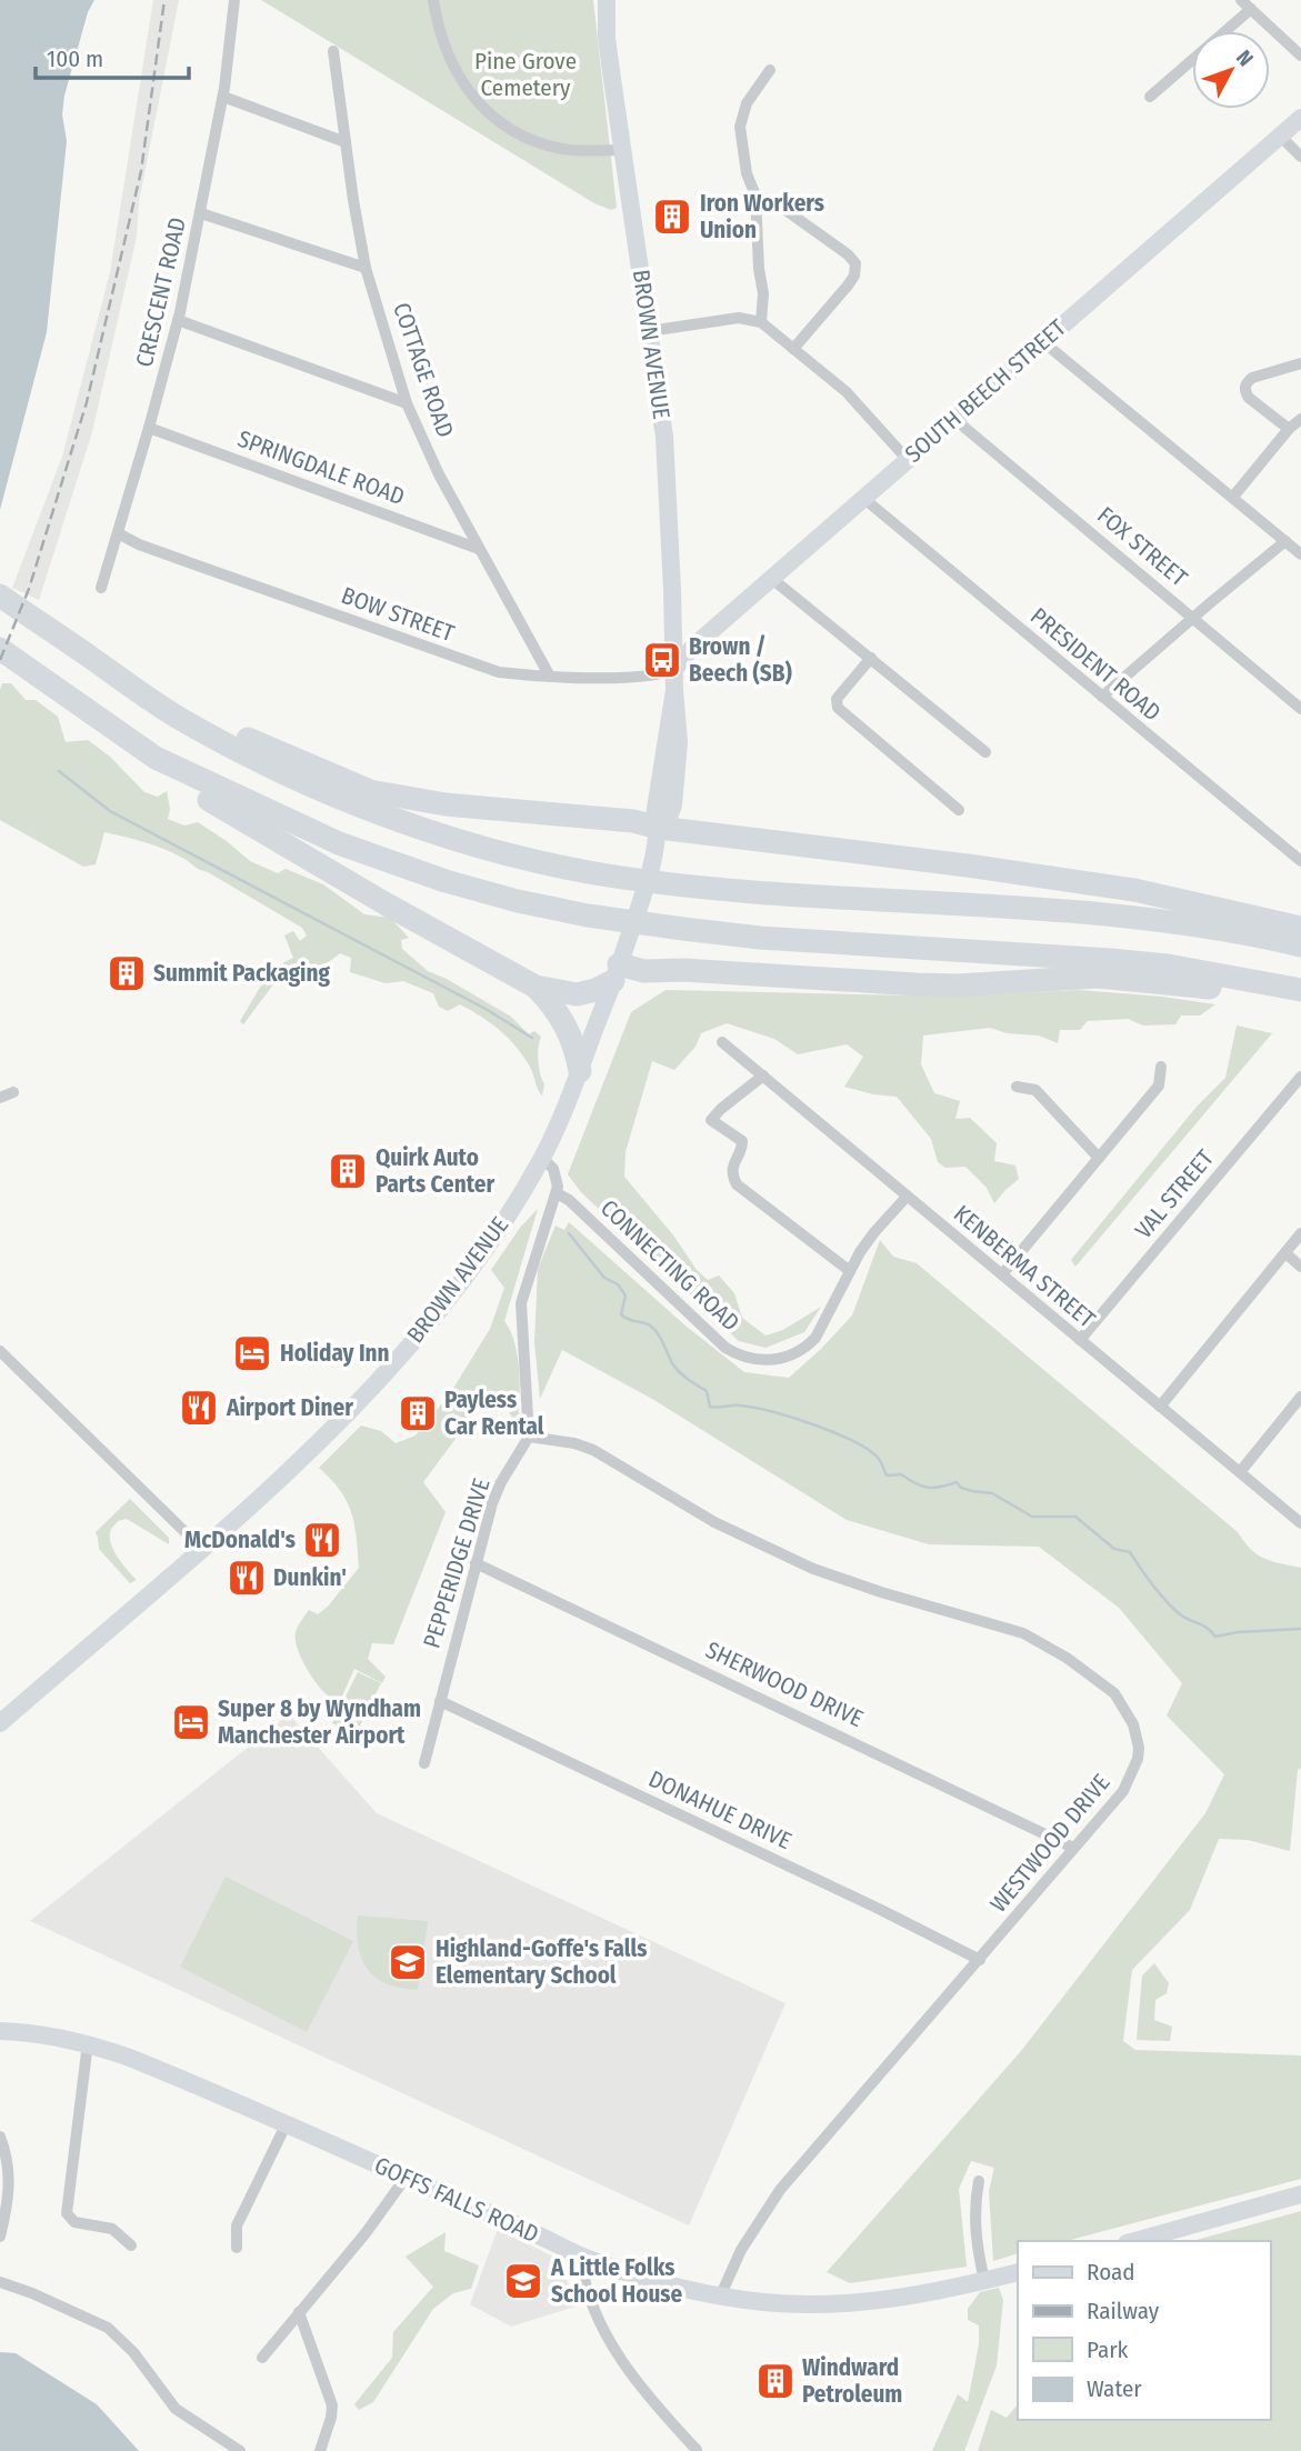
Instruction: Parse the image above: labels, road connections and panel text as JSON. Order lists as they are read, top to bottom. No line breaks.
{"streets":{"street":["CRESCENT ROAD","BROWN AVENUE","COTTAGE ROAD","SOUTH BEECH STREET","SPRINGDALE ROAD","FOX STREET","BOW STREET","PRESIDENT ROAD","VAL STREET","CONNECTING ROAD","KENBERMA STREET","PEPPERIDGE DRIVE","SHERWOOD DRIVE","DONAHUE DRIVE","WESTWOOD DRIVE","GOFFS FALLS ROAD"]},"crossings":[["CRESCENT ROAD","SPRINGDALE ROAD"],["CRESCENT ROAD","BOW STREET"],["BROWN AVENUE","SOUTH BEECH STREET"],["BROWN AVENUE","BOW STREET"],["COTTAGE ROAD","SPRINGDALE ROAD"],["COTTAGE ROAD","BOW STREET"],["SOUTH BEECH STREET","FOX STREET"],["SOUTH BEECH STREET","BOW STREET"],["SOUTH BEECH STREET","PRESIDENT ROAD"],["VAL STREET","KENBERMA STREET"],["CONNECTING ROAD","KENBERMA STREET"],["PEPPERIDGE DRIVE","SHERWOOD DRIVE"],["PEPPERIDGE DRIVE","DONAHUE DRIVE"],["PEPPERIDGE DRIVE","WESTWOOD DRIVE"],["SHERWOOD DRIVE","WESTWOOD DRIVE"],["DONAHUE DRIVE","WESTWOOD DRIVE"],["WESTWOOD DRIVE","GOFFS FALLS ROAD"]],"parks":["Pine Grove Cemetery"],"places":{"building":["Iron Workers Union","Summit Packaging","Quirk Auto Parts Center","Payless Car Rental","Windward Petroleum"],"bus stop":["Brown / Beech (SB)"],"hotel":["Holiday Inn","Super 8 by Wyndham Manchester Airport"],"restaurant":["Airport Diner","McDonald's","Dunkin'"],"school or university":["Highland-Goffe's Falls Elementary School","A Little Folks School House"]},"legend":["Road","Railway","Park","Water"],"scale_bar":"100 m","north":"top right"}
